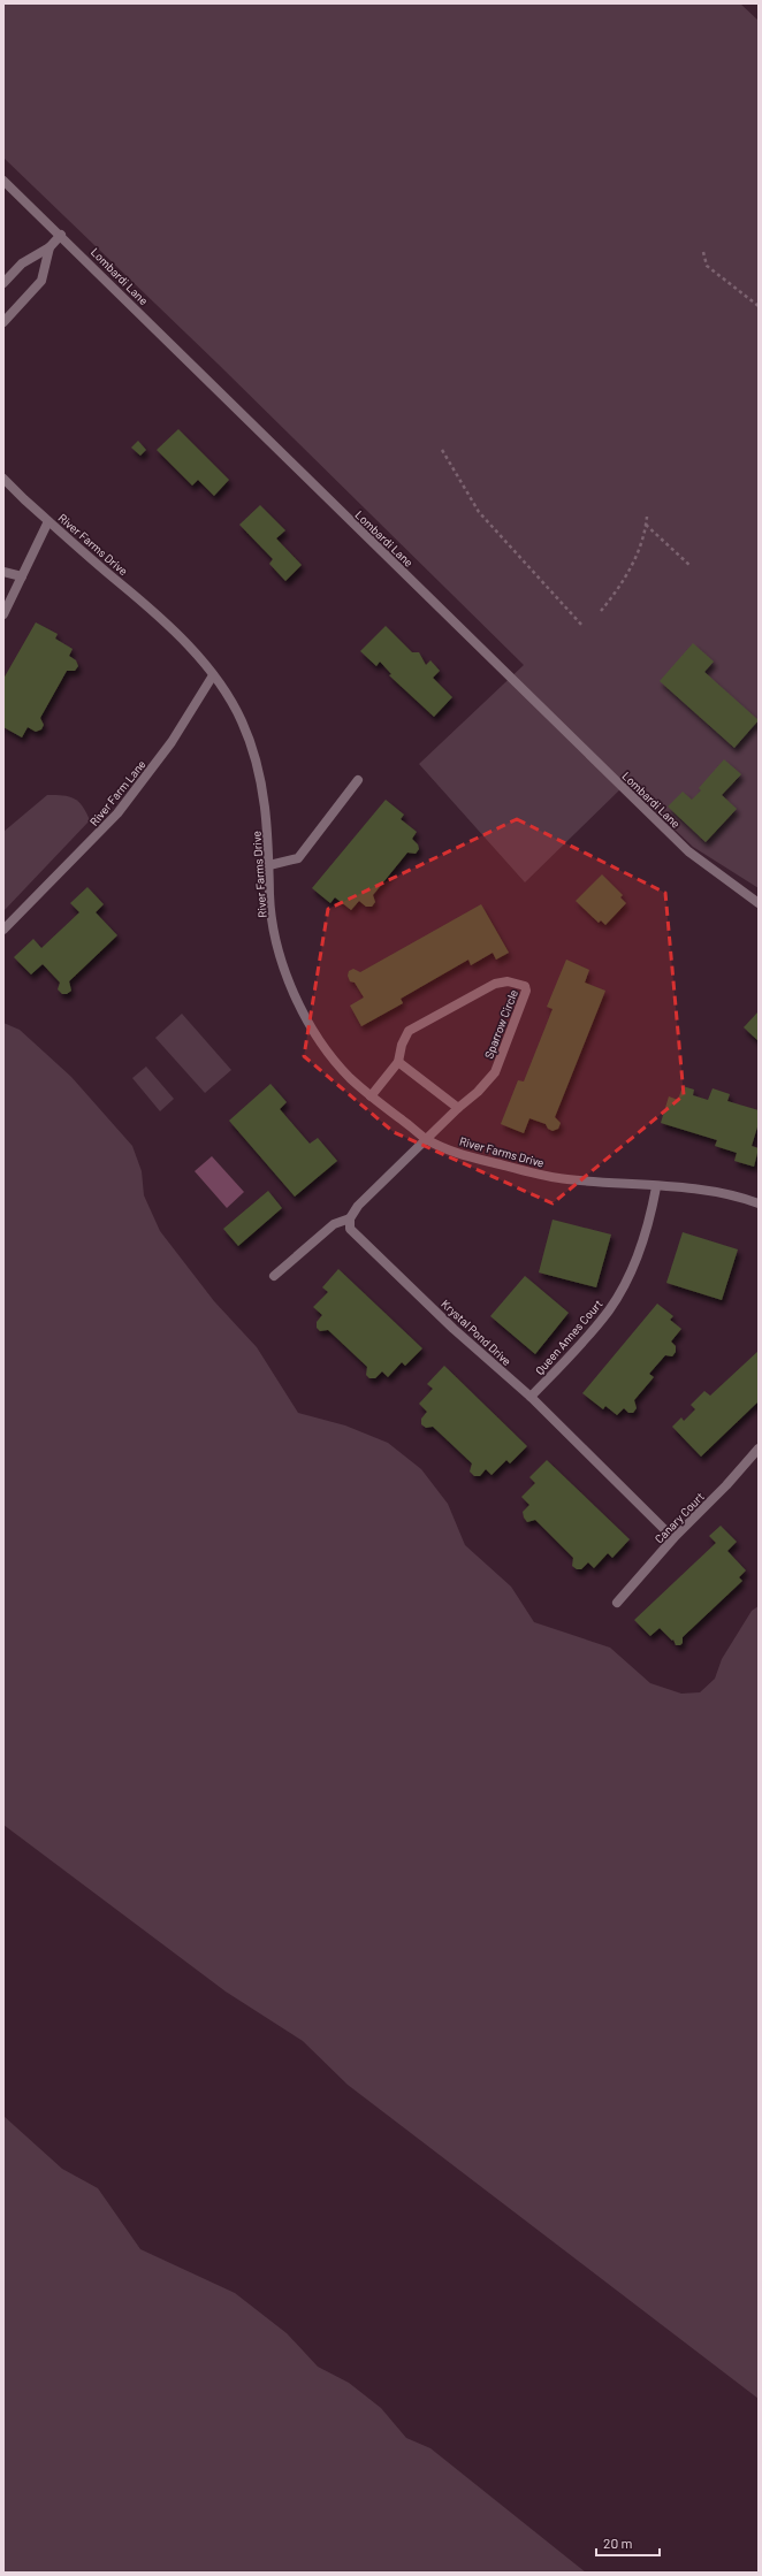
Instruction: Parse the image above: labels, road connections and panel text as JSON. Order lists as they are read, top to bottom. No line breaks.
{"streets":{"street":["Lombardi Lane","River Farms Drive","River Farm Lane","Sparrow Circle","Krystal Pond Drive","Queen Annes Court","Canary Court"]},"crossings":[["River Farms Drive","River Farm Lane"],["River Farms Drive","Sparrow Circle"],["River Farms Drive","Queen Annes Court"],["Krystal Pond Drive","Queen Annes Court"],["Krystal Pond Drive","Canary Court"]],"scale_bar":"20 m"}
